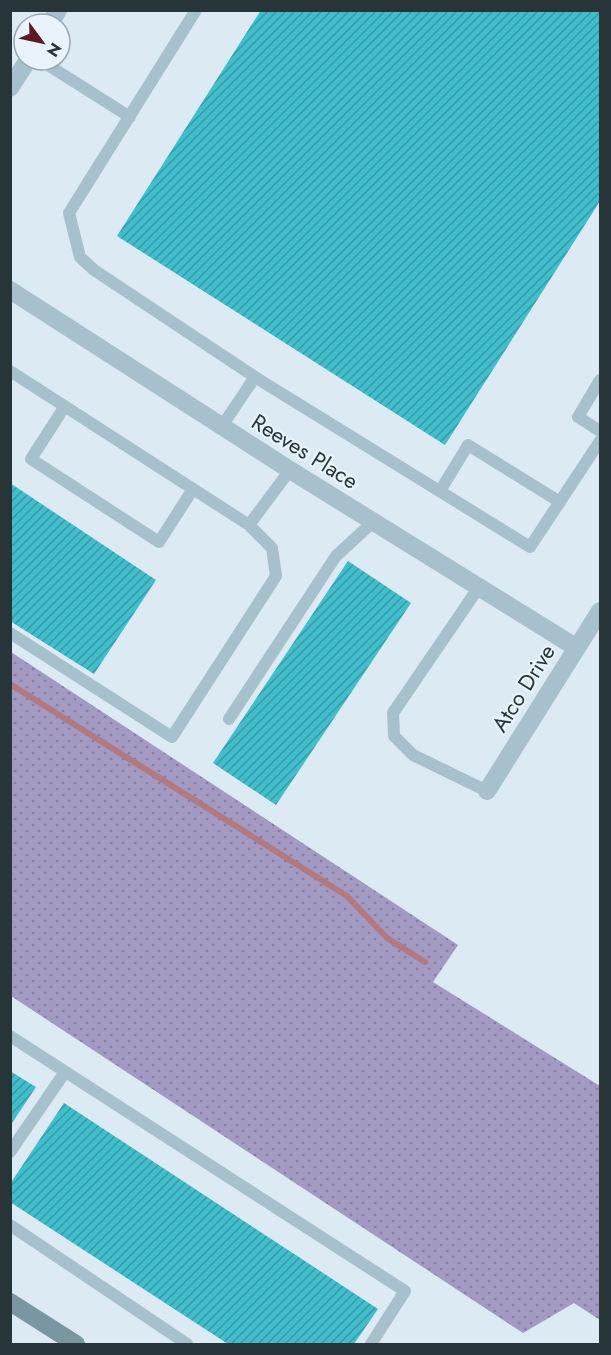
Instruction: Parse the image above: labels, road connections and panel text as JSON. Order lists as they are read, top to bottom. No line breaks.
{"streets":{"street":["Reeves Place","Atco Drive"]},"crossings":[["Reeves Place","Atco Drive"]],"north":"bottom right"}
